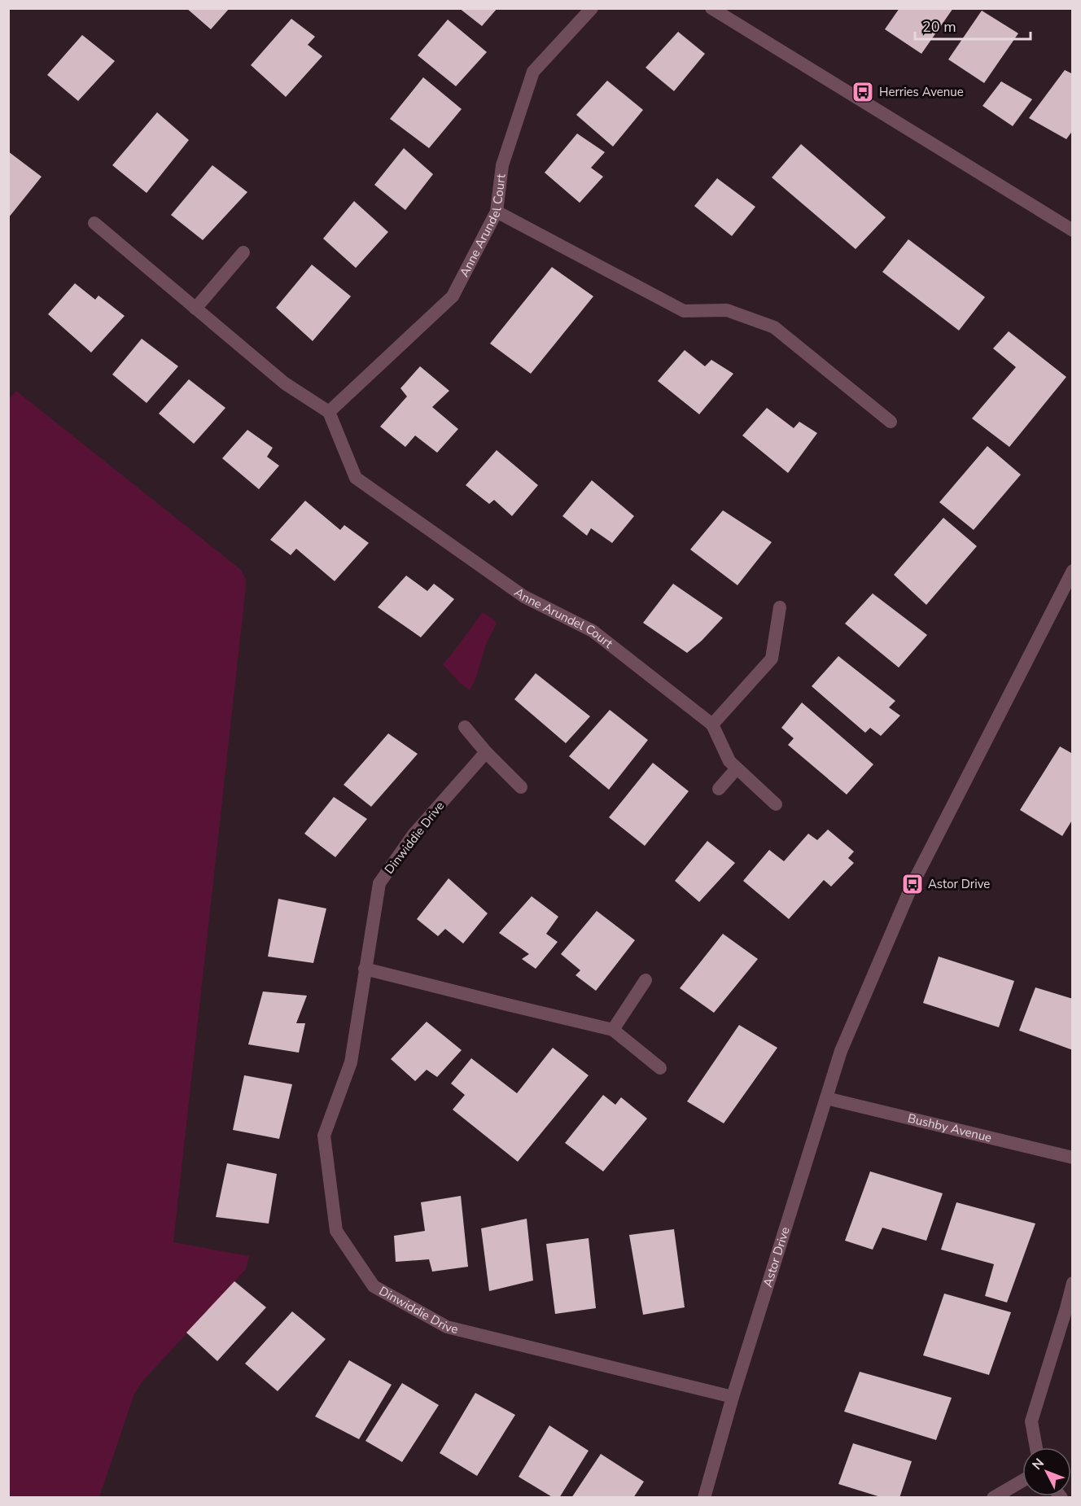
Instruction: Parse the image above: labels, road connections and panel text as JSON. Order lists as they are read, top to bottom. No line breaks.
{"streets":{"street":["Anne Arundel Court","Dinwiddie Drive","Bushby Avenue","Astor Drive"]},"crossings":[["Dinwiddie Drive","Astor Drive"],["Bushby Avenue","Astor Drive"]],"places":{"bus stop":["Herries Avenue","Astor Drive"]},"scale_bar":"20 m","north":"top left"}
